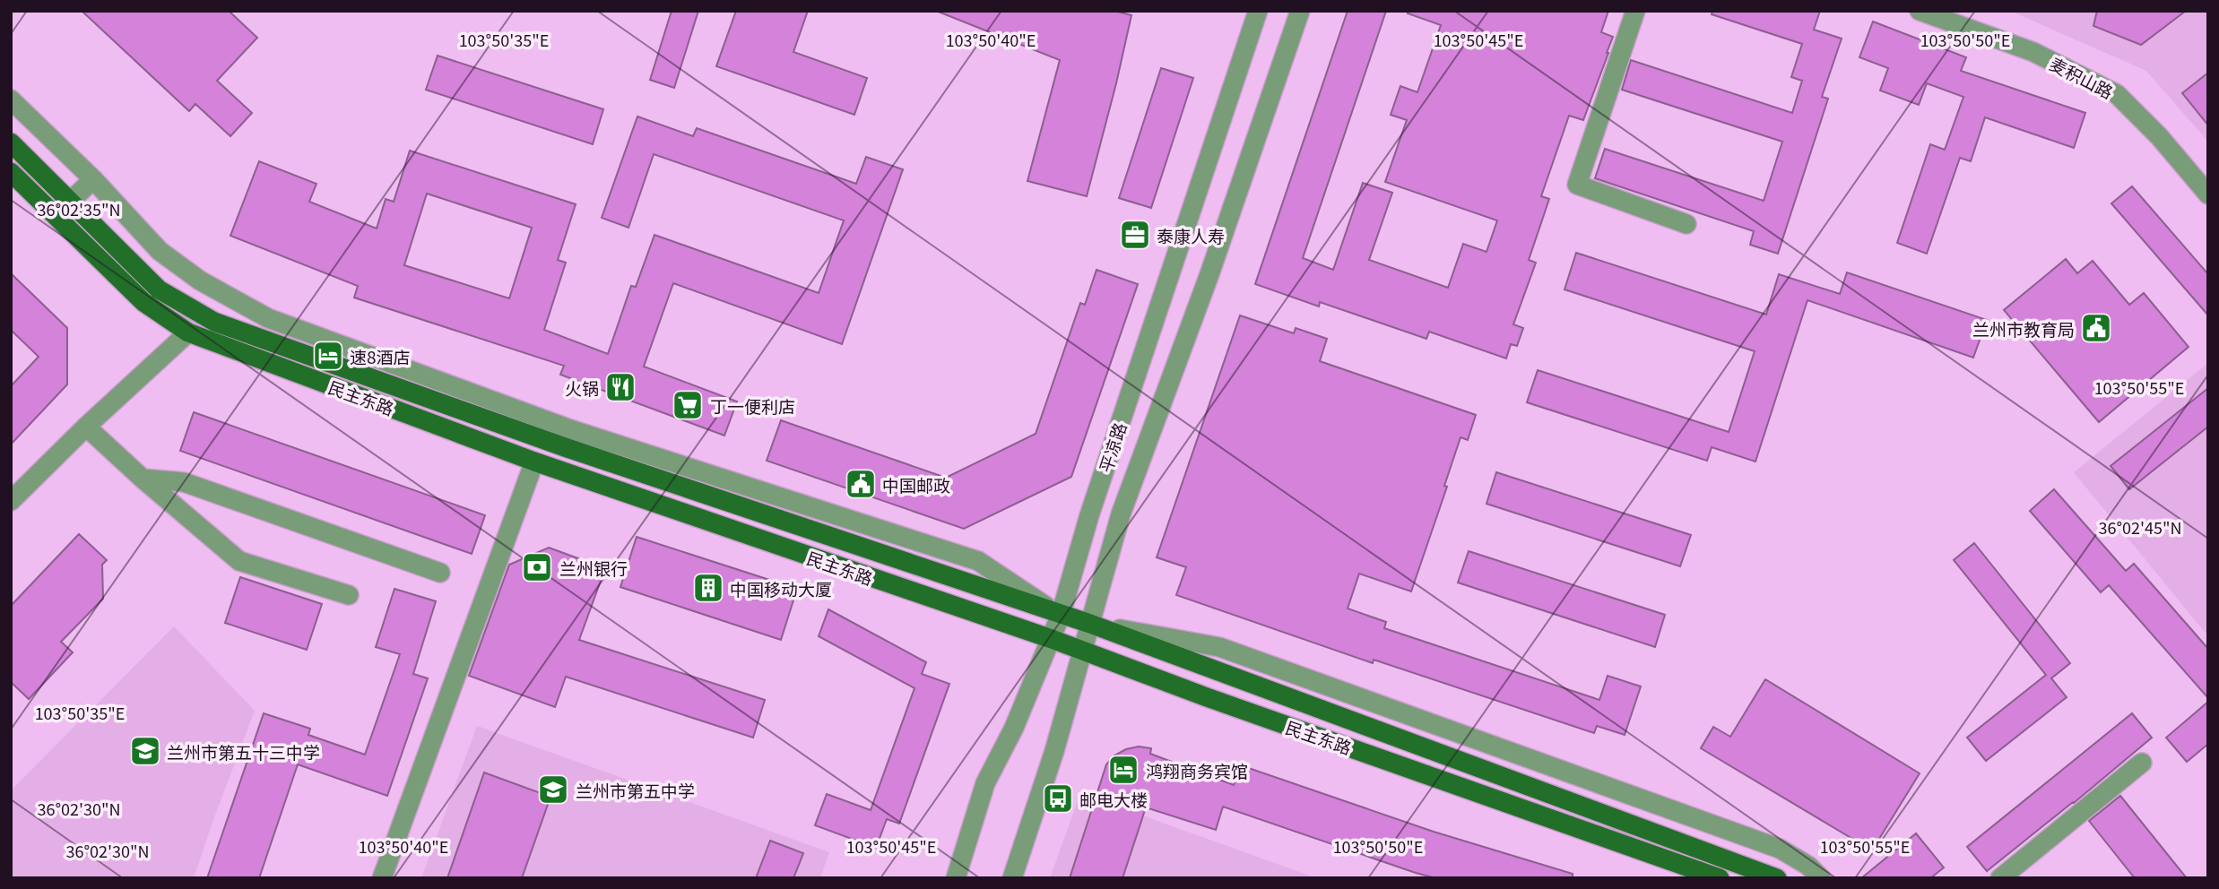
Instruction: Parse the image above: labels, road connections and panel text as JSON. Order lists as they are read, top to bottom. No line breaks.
{"streets":{"main road":["民主东路"],"street":["麦积山路","平凉路"]},"crossings":[["民主东路","平凉路"]],"places":{"office":["泰康人寿"],"public building":["兰州市教育局","中国邮政"],"hotel":["速8酒店","鸿翔商务宾馆"],"restaurant":["火锅"],"supermarket":["丁一便利店"],"bank":["兰州银行"],"building":["中国移动大厦"],"school or university":["兰州市第五十三中学","兰州市第五中学"],"bus stop":["邮电大楼"]},"coordinates":["103°50'35\"E","103°50'40\"E","103°50'45\"E","103°50'50\"E","36°02'35\"N","103°50'55\"E","36°02'45\"N","36°02'30\"N"]}
